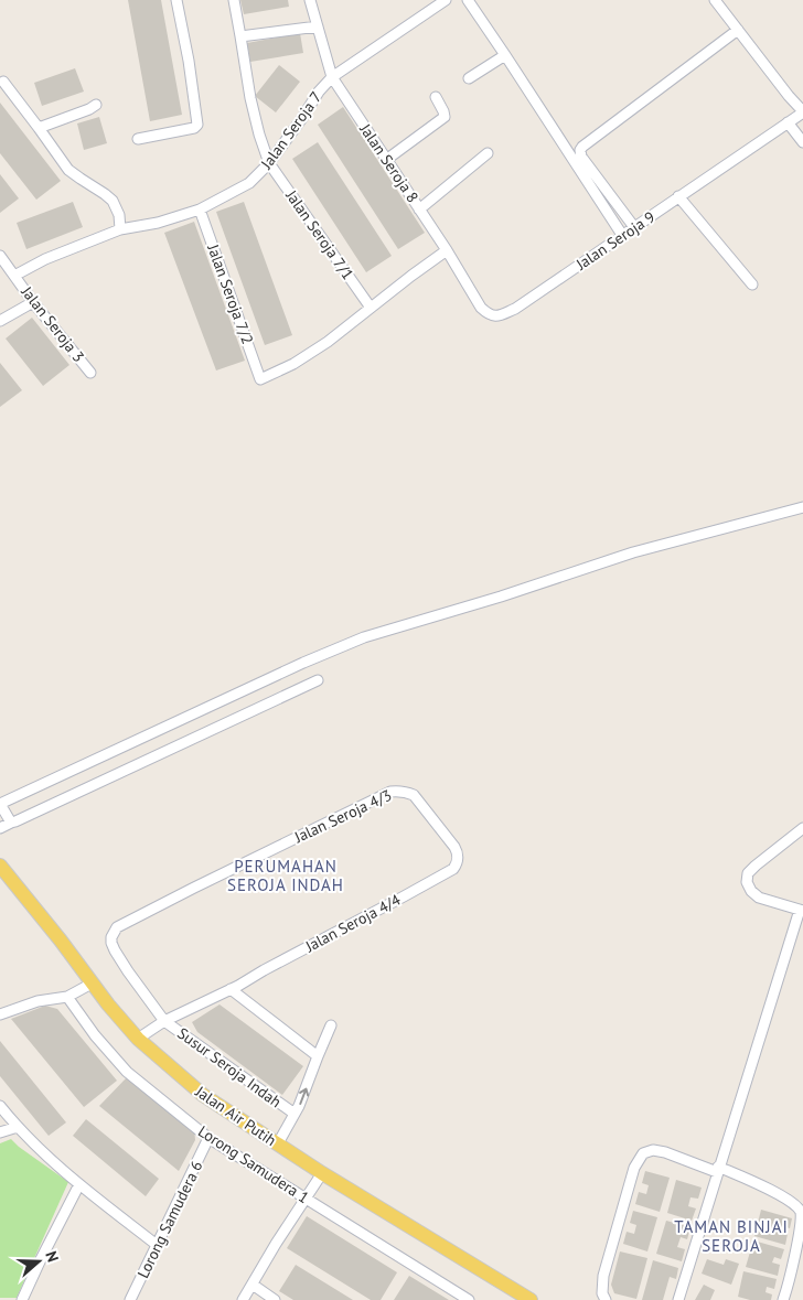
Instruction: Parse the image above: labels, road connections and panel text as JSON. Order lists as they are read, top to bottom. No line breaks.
{"streets":{"main road":["Jalan Air Putih"],"street":["Jalan Seroja 7","Jalan Seroja 8","Jalan Seroja 7/1","Jalan Seroja 9","Jalan Seroja 7/2","Jalan Seroja 3","Jalan Seroja 4/3","Jalan Seroja 4/4","Susur Seroja Indah","Lorong Samudera 1","Lorong Samudera 6"]},"crossings":[["Jalan Seroja 7","Jalan Seroja 8"],["Jalan Seroja 7","Jalan Seroja 7/1"],["Jalan Seroja 7","Jalan Seroja 7/2"],["Jalan Seroja 7","Jalan Seroja 3"],["Jalan Seroja 8","Jalan Seroja 9"],["Jalan Seroja 7/1","Jalan Seroja 7/2"],["Jalan Seroja 4/3","Jalan Seroja 4/4"],["Jalan Seroja 4/3","Susur Seroja Indah"],["Jalan Seroja 4/4","Susur Seroja Indah"],["Jalan Seroja 4/4","Jalan Air Putih"],["Lorong Samudera 1","Lorong Samudera 6"]],"districts":["PERUMAHAN SEROJA INDAH","TAMAN BINJAI SEROJA"],"north":"right"}
